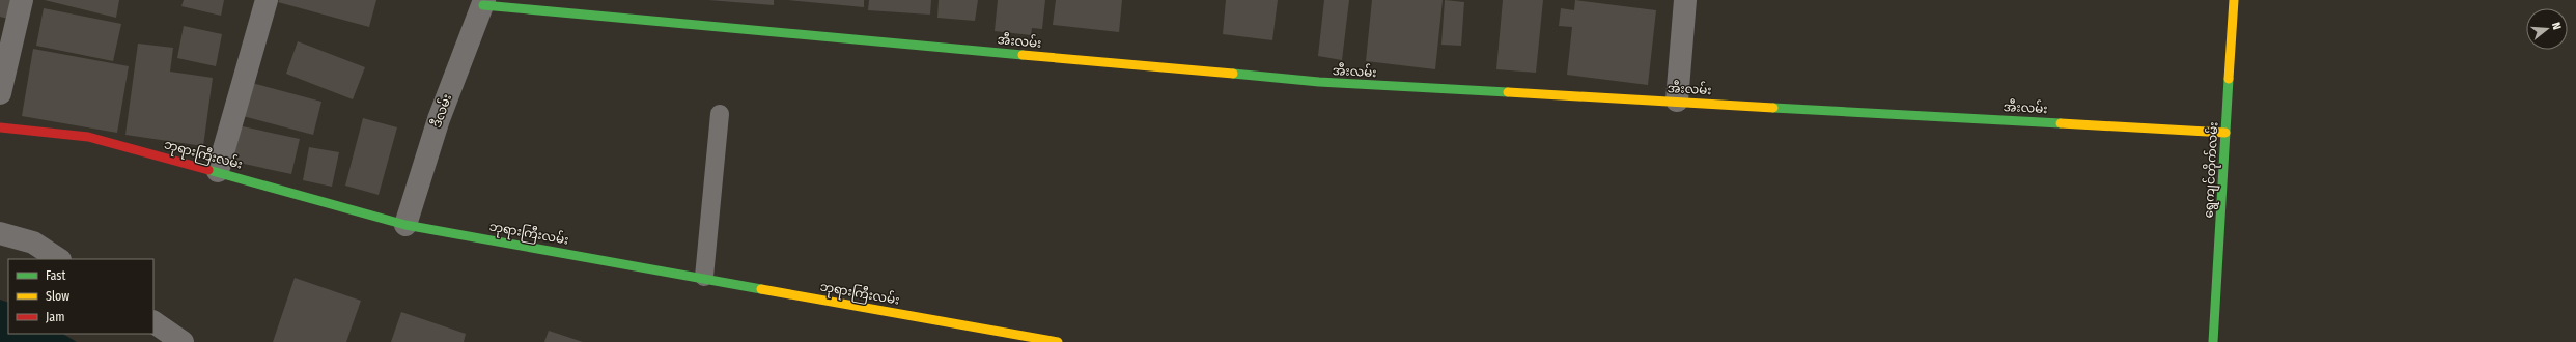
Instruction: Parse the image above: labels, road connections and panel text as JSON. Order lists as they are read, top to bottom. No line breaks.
{"streets":{"street":["အီးလမ်း","ဒီလမ်း","ဘုရားကြီးလမ်း","ရွေကျင်တိုက်လမ်း"]},"crossings":[["အီးလမ်း","ဒီလမ်း"],["အီးလမ်း","ရွေကျင်တိုက်လမ်း"],["ဒီလမ်း","ဘုရားကြီးလမ်း"]],"legend":["Fast","Slow","Jam"],"north":"right"}
